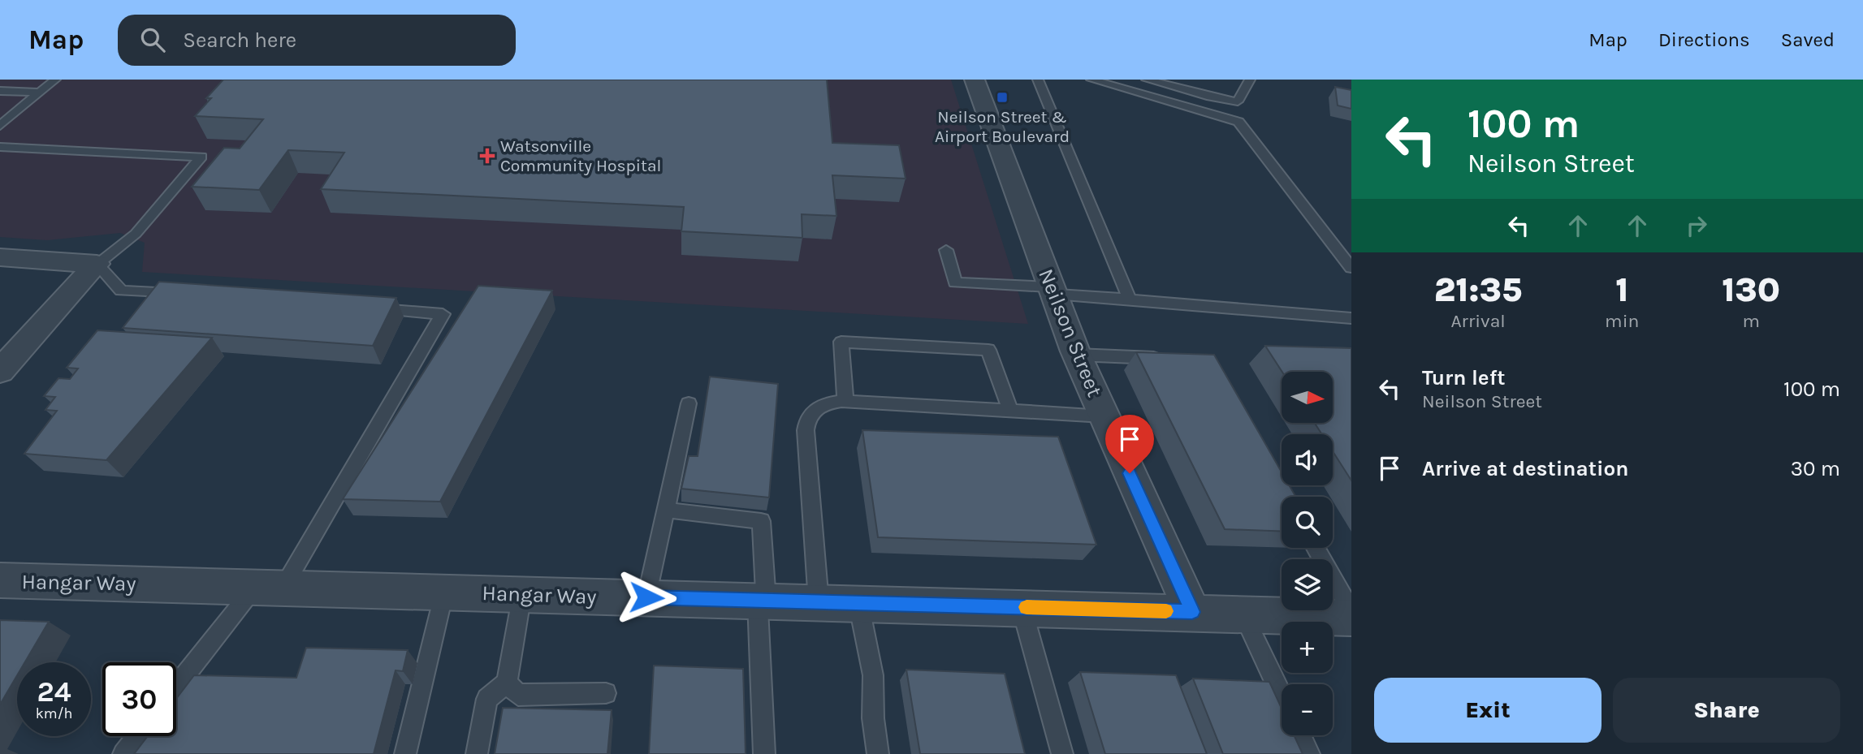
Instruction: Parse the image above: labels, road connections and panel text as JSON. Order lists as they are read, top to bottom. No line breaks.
{"streets":{"street":["Neilson Street","Hangar Way"]},"crossings":[["Neilson Street","Hangar Way"]],"places":{"transit":["Neilson Street & Airport Boulevard"],"health":["Watsonville Community Hospital"]},"north":"right","page":{"header":"Map","search":"Search here","nav":["Map","Directions","Saved"],"turn":["100 m","Neilson Street"],"eta":["21:35","Arrival","1","min","130","m"],"list":[{"name":"Turn left","note":"Neilson Street","value":"100 m"},{"name":"Arrive at destination","value":"30 m"}],"map_buttons":["+","−"],"speed":"24 km/h","limit":"30","buttons":["Exit","Share"]}}
